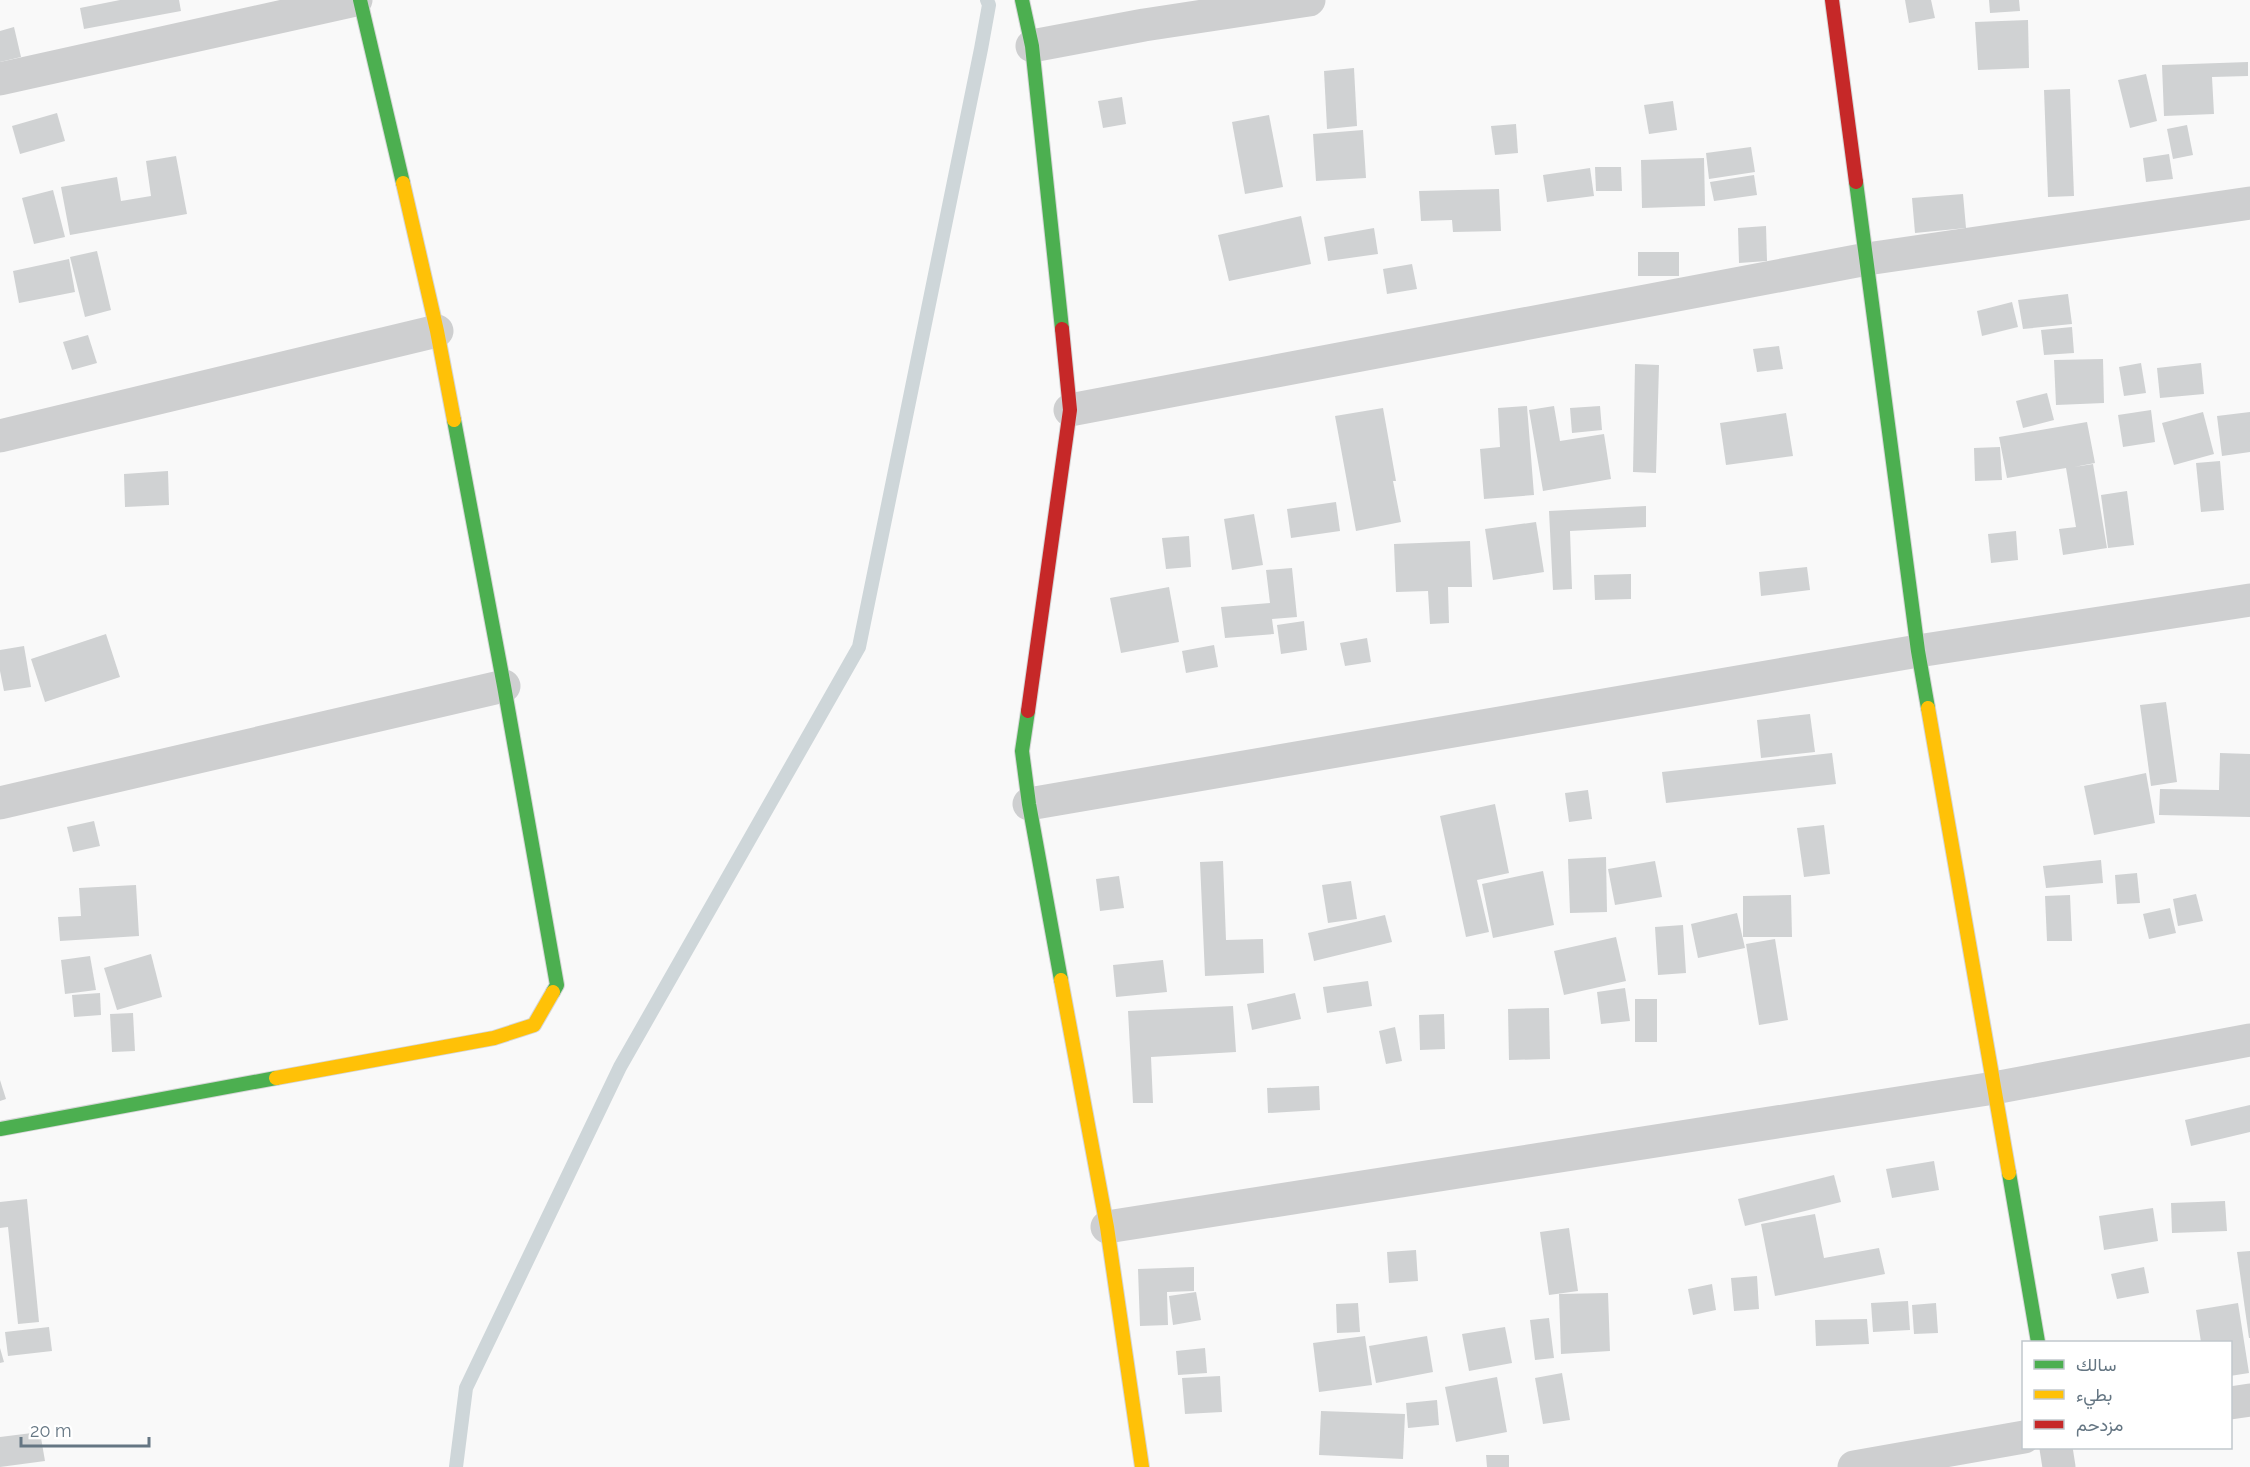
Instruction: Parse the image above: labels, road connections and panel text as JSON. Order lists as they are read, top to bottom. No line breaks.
{"legend":["سالك","بطيء","مزدحم"],"scale_bar":"20 m"}
